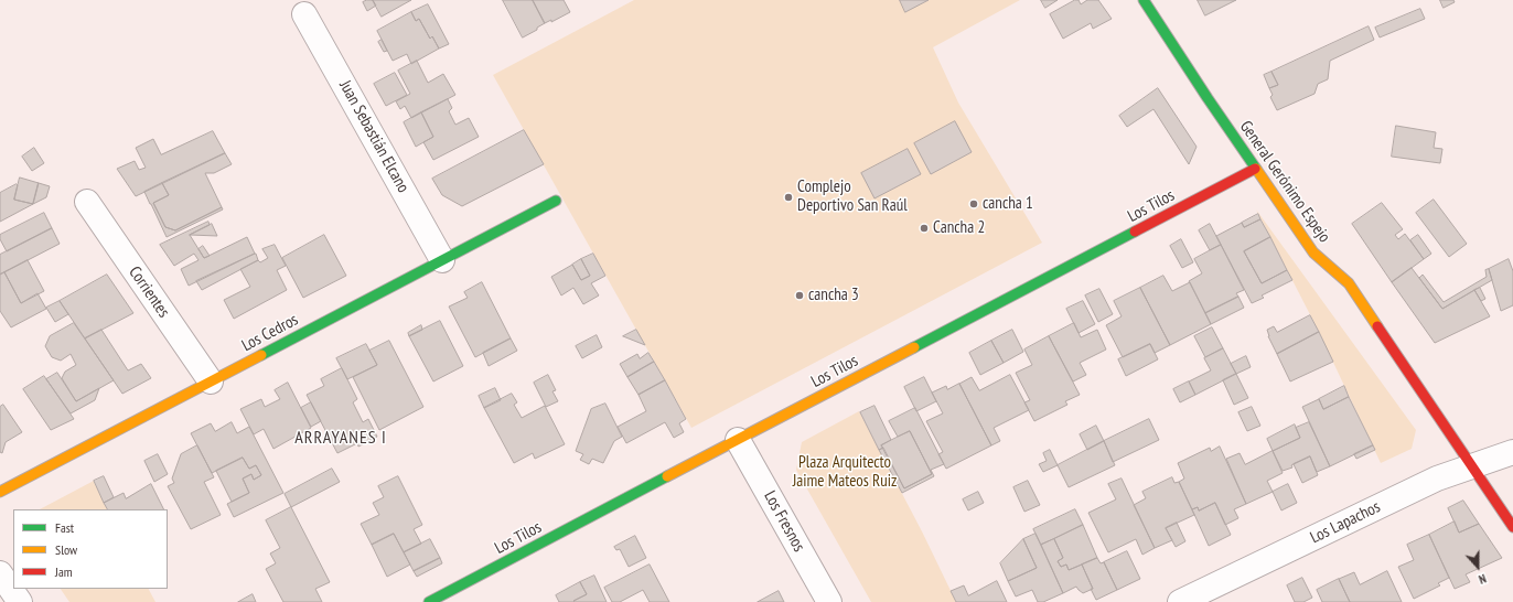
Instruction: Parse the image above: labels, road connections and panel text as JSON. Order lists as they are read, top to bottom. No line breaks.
{"streets":{"street":["Juan Sebastián Elcano","General Gerónimo Espejo","Los Tilos","Corrientes","Los Cedros","Los Fresnos","Los Lapachos"]},"crossings":[["Juan Sebastián Elcano","Los Cedros"],["General Gerónimo Espejo","Los Tilos"],["General Gerónimo Espejo","Los Lapachos"],["Los Tilos","Los Fresnos"],["Corrientes","Los Cedros"]],"districts":["ARRAYANES I"],"parks":["Plaza Arquitecto Jaime Mateos Ruiz"],"places":["Complejo Deportivo San Raúl","cancha 1","Cancha 2","cancha 3"],"legend":["Fast","Slow","Jam"],"north":"bottom"}
